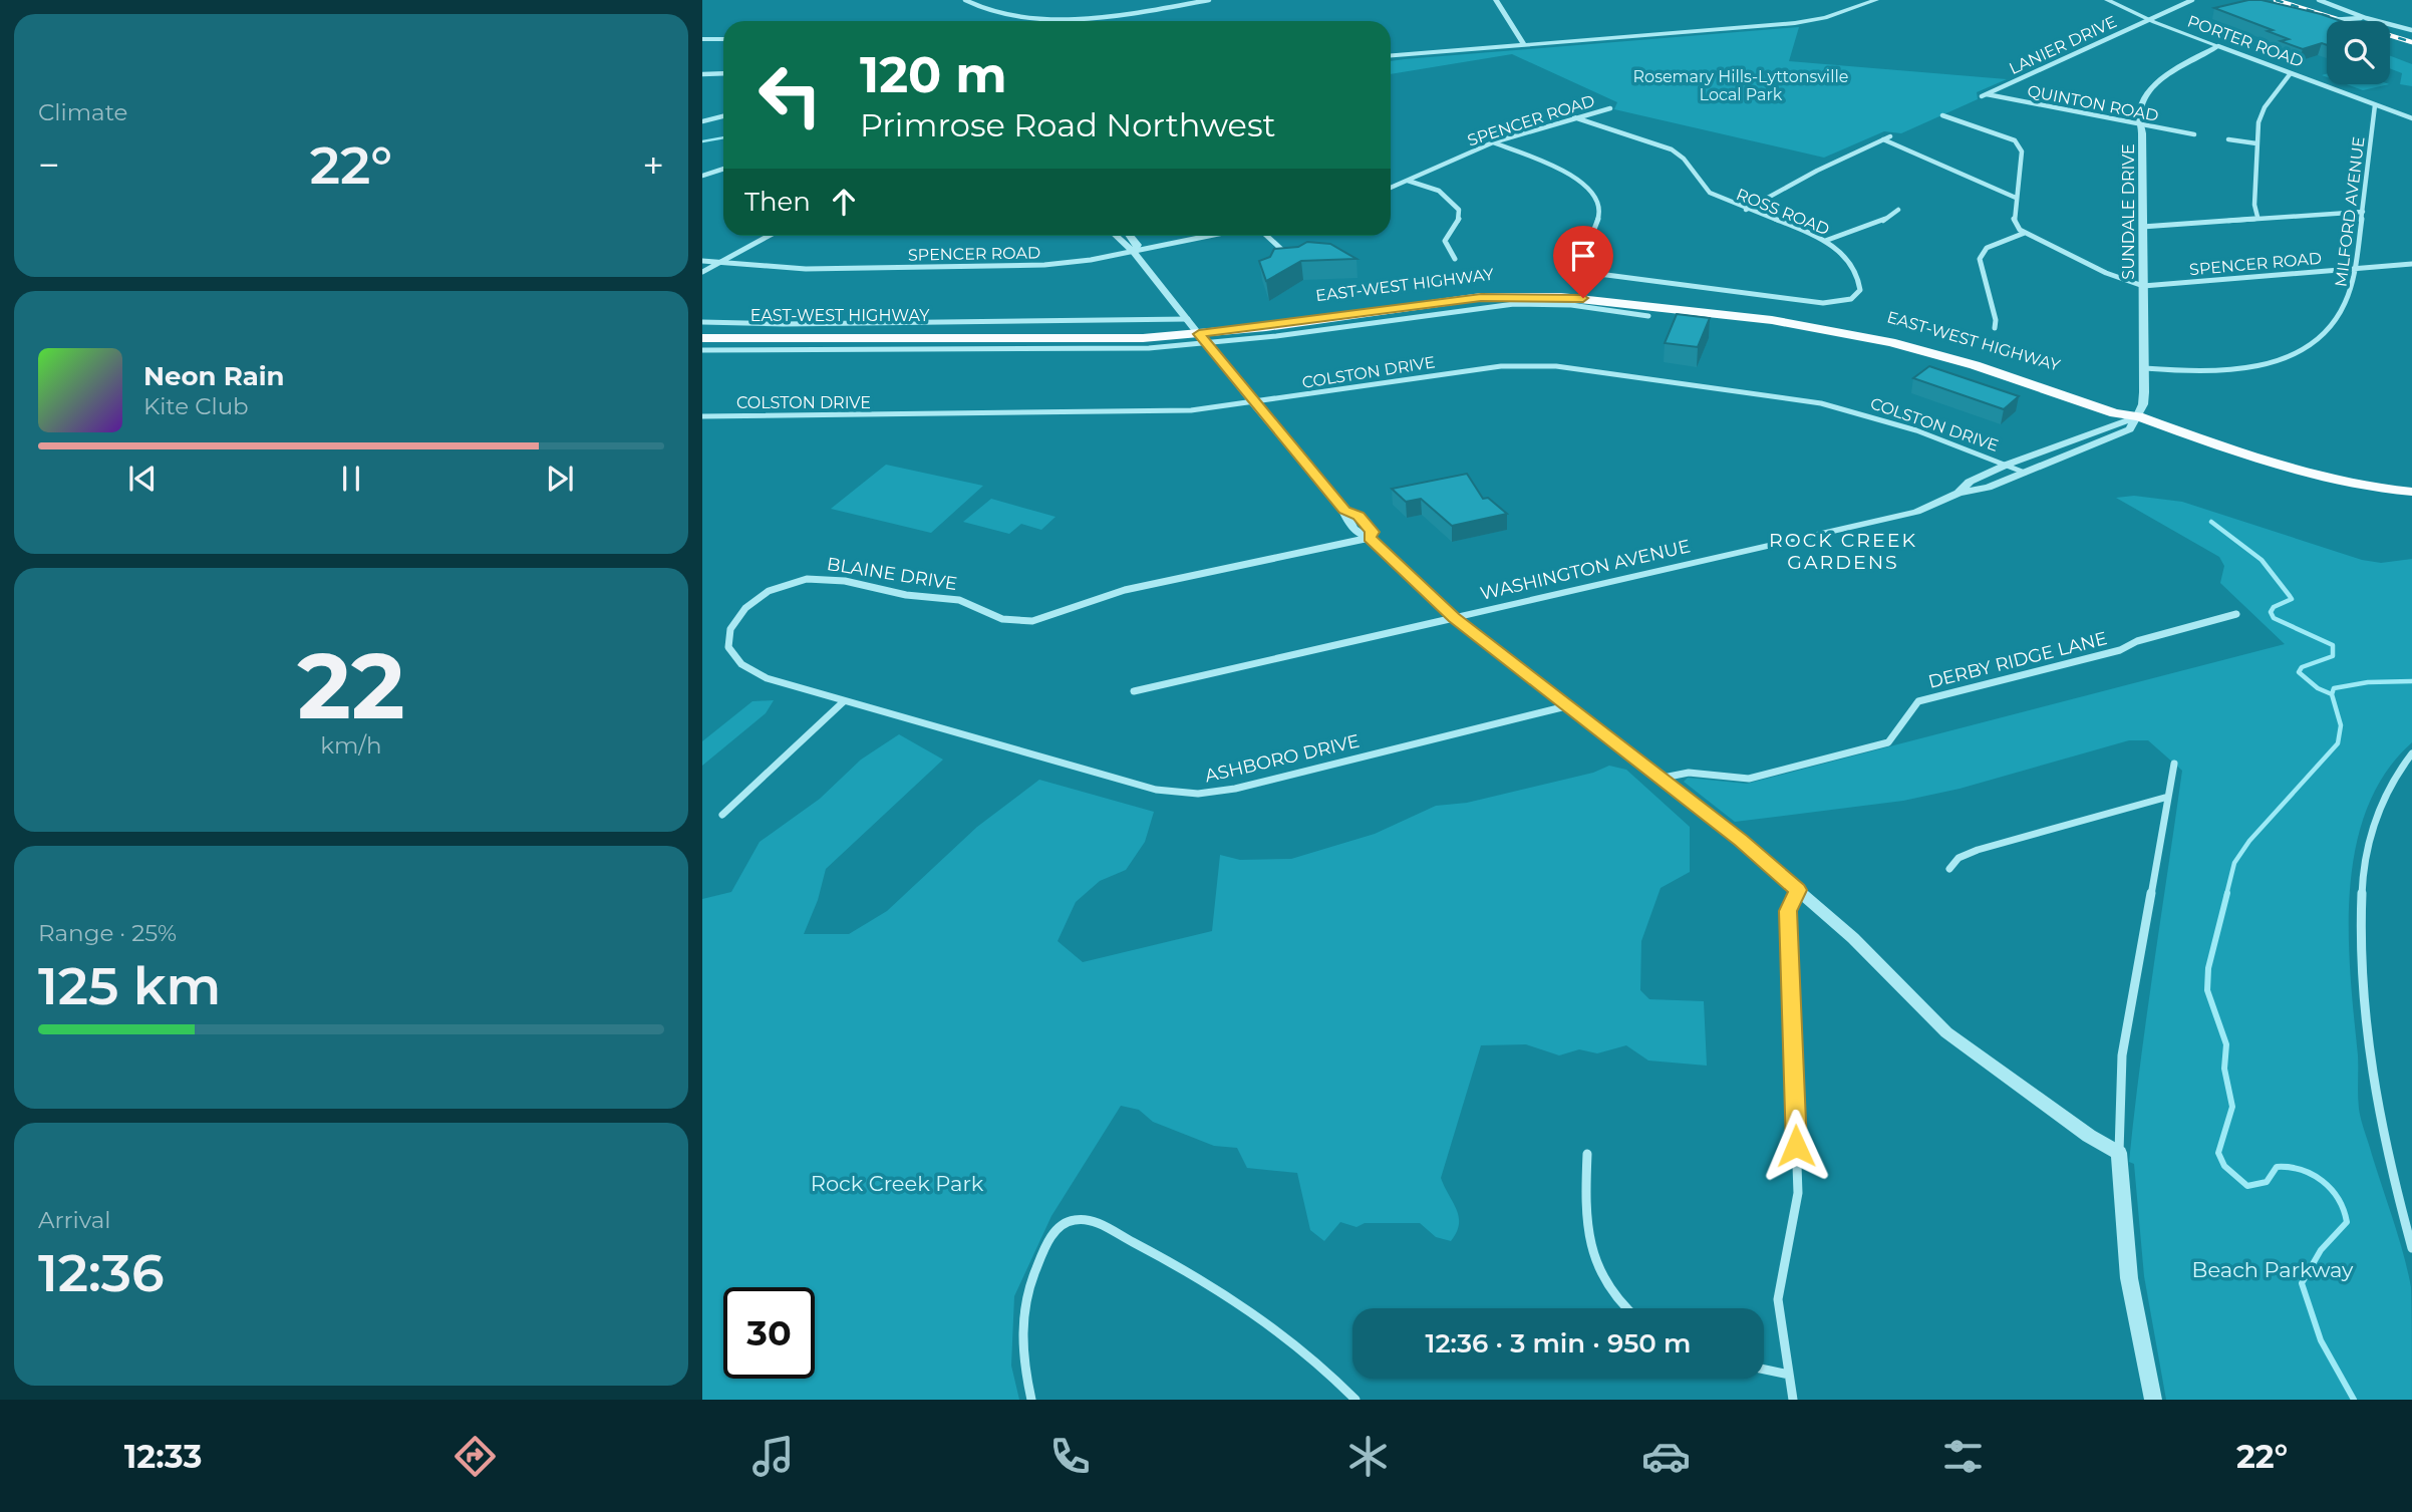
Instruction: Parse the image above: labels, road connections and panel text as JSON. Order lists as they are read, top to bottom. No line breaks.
{"streets":{"main road":["EAST-WEST HIGHWAY"],"street":["PORTER ROAD","LANIER DRIVE","QUINTON ROAD","SPENCER ROAD","ROSS ROAD","SUNDALE DRIVE","MILFORD AVENUE","COLSTON DRIVE","WASHINGTON AVENUE","BLAINE DRIVE","DERBY RIDGE LANE","ASHBORO DRIVE"]},"crossings":[["PORTER ROAD","LANIER DRIVE"],["PORTER ROAD","SUNDALE DRIVE"],["PORTER ROAD","MILFORD AVENUE"],["LANIER DRIVE","QUINTON ROAD"],["QUINTON ROAD","SUNDALE DRIVE"],["SPENCER ROAD","ROSS ROAD"],["SPENCER ROAD","SUNDALE DRIVE"],["SPENCER ROAD","MILFORD AVENUE"],["SUNDALE DRIVE","MILFORD AVENUE"],["SUNDALE DRIVE","EAST-WEST HIGHWAY"],["SUNDALE DRIVE","WASHINGTON AVENUE"],["EAST-WEST HIGHWAY","WASHINGTON AVENUE"],["COLSTON DRIVE","WASHINGTON AVENUE"],["BLAINE DRIVE","ASHBORO DRIVE"]],"districts":["ROCK CREEK GARDENS"],"parks":["Rosemary Hills-Lyttonsville Local Park","Rock Creek Park","Beach Parkway"],"page":{"tile":["Climate",["22","km/h"],["Range · 25%","125 km"],["Arrival","12:36"]],"turn":["120 m","Primrose Road Northwest"],"heat":["−","22°","+"],"then":"Then","song":["Neon Rain","Kite Club"],"limit":"30","trip":"12:36 · 3 min · 950 m","tabs":["12:33","22°"]}}
